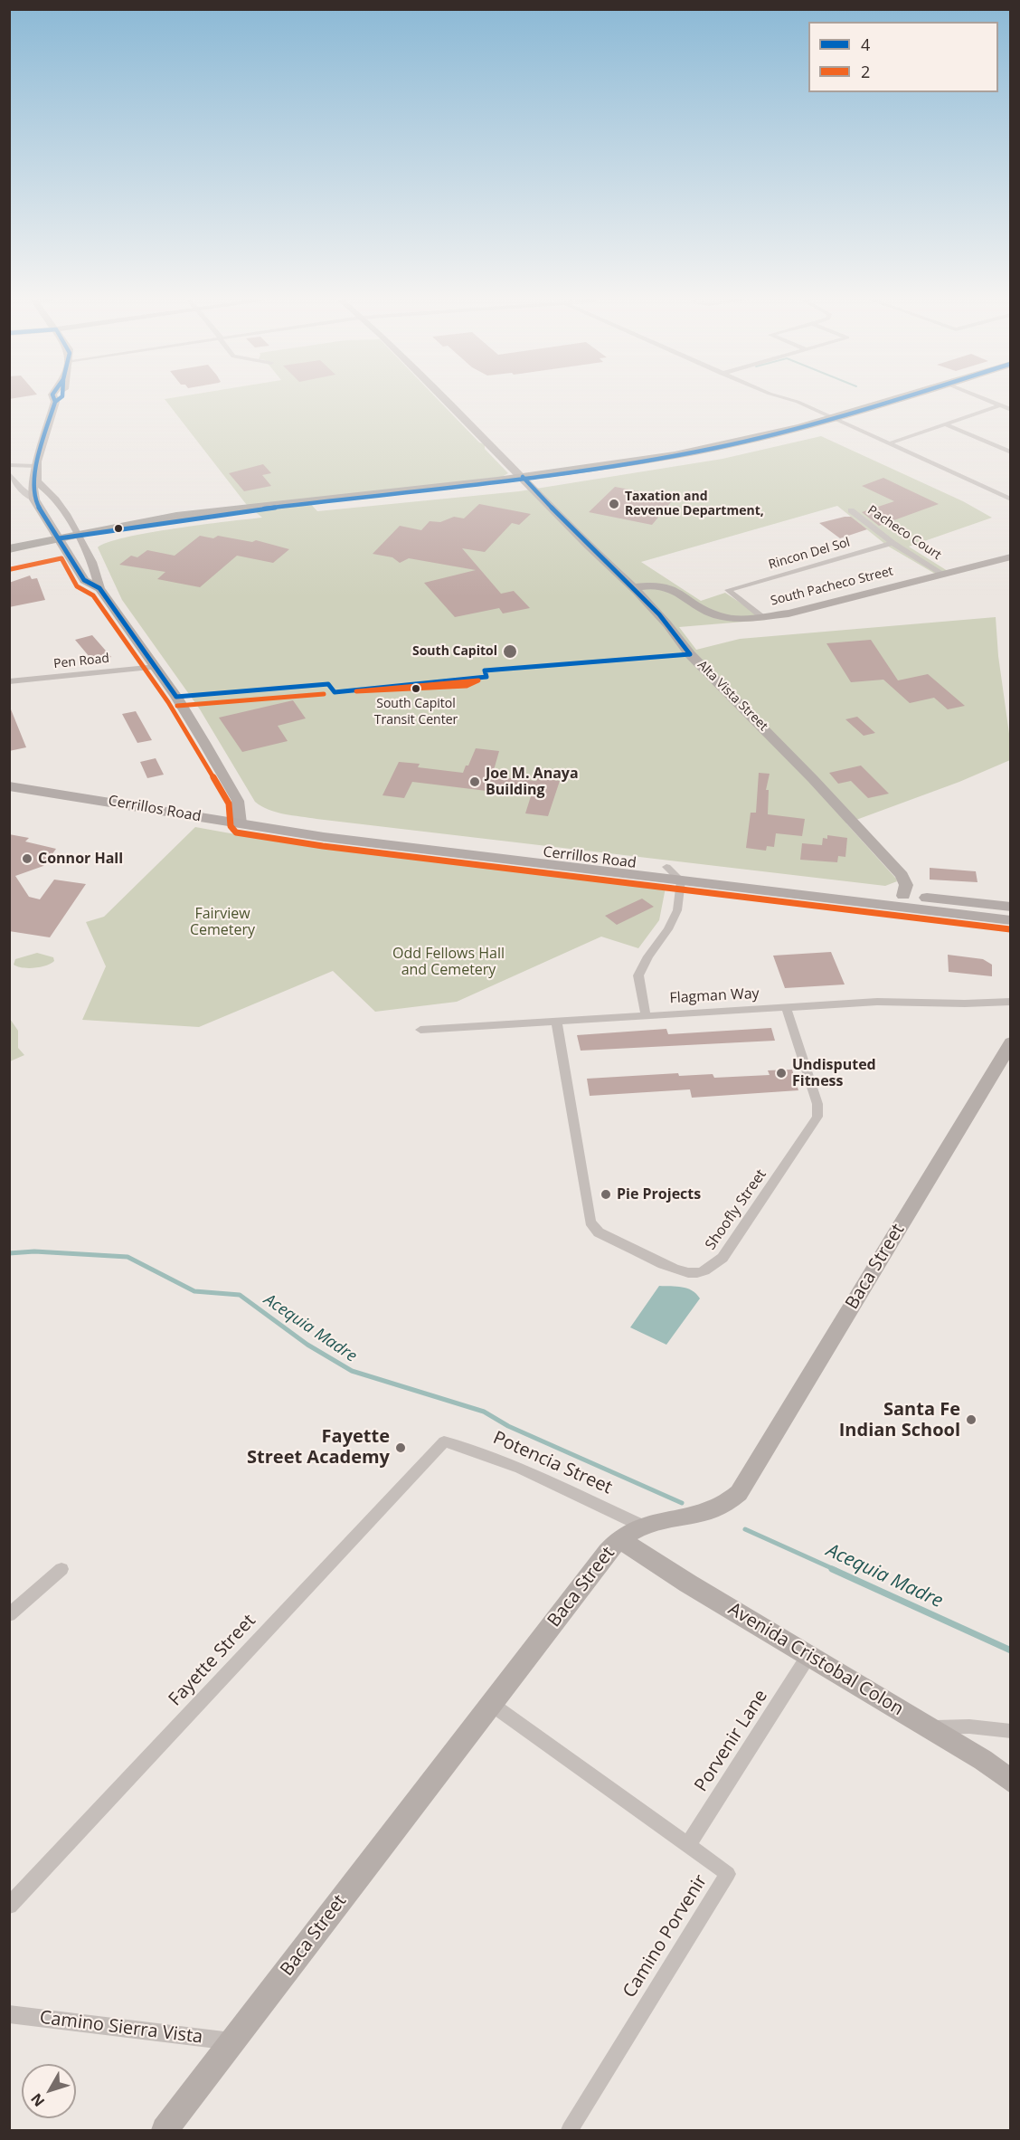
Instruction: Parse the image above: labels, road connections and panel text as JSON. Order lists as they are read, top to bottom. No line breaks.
{"streets":{"main road":["Cerrillos Road"],"street":["Pacheco Court","Rincon Del Sol","South Pacheco Street","Pen Road","Alta Vista Street","Flagman Way","Shoofly Street","Baca Street","Potencia Street","Avenida Cristobal Colon","Fayette Street","Porvenir Lane","Camino Porvenir","Camino Sierra Vista"]},"crossings":[["Pacheco Court","Rincon Del Sol"],["Pacheco Court","South Pacheco Street"],["Rincon Del Sol","South Pacheco Street"],["South Pacheco Street","Alta Vista Street"],["Alta Vista Street","Cerrillos Road"],["Flagman Way","Shoofly Street"],["Baca Street","Potencia Street"],["Baca Street","Avenida Cristobal Colon"],["Baca Street","Camino Porvenir"],["Baca Street","Camino Sierra Vista"],["Potencia Street","Fayette Street"],["Avenida Cristobal Colon","Porvenir Lane"],["Porvenir Lane","Camino Porvenir"]],"water":["Acequia Madre"],"parks":["Fairview Cemetery","Odd Fellows Hall and Cemetery"],"places":["Taxation and Revenue Department,","South Capitol","South Capitol Transit Center","Joe M. Anaya Building","Connor Hall","Undisputed Fitness","Pie Projects","Santa Fe Indian School","Fayette Street Academy"],"lines":["transit line 4","transit line 2"],"legend":["4","2"],"north":"bottom left"}
